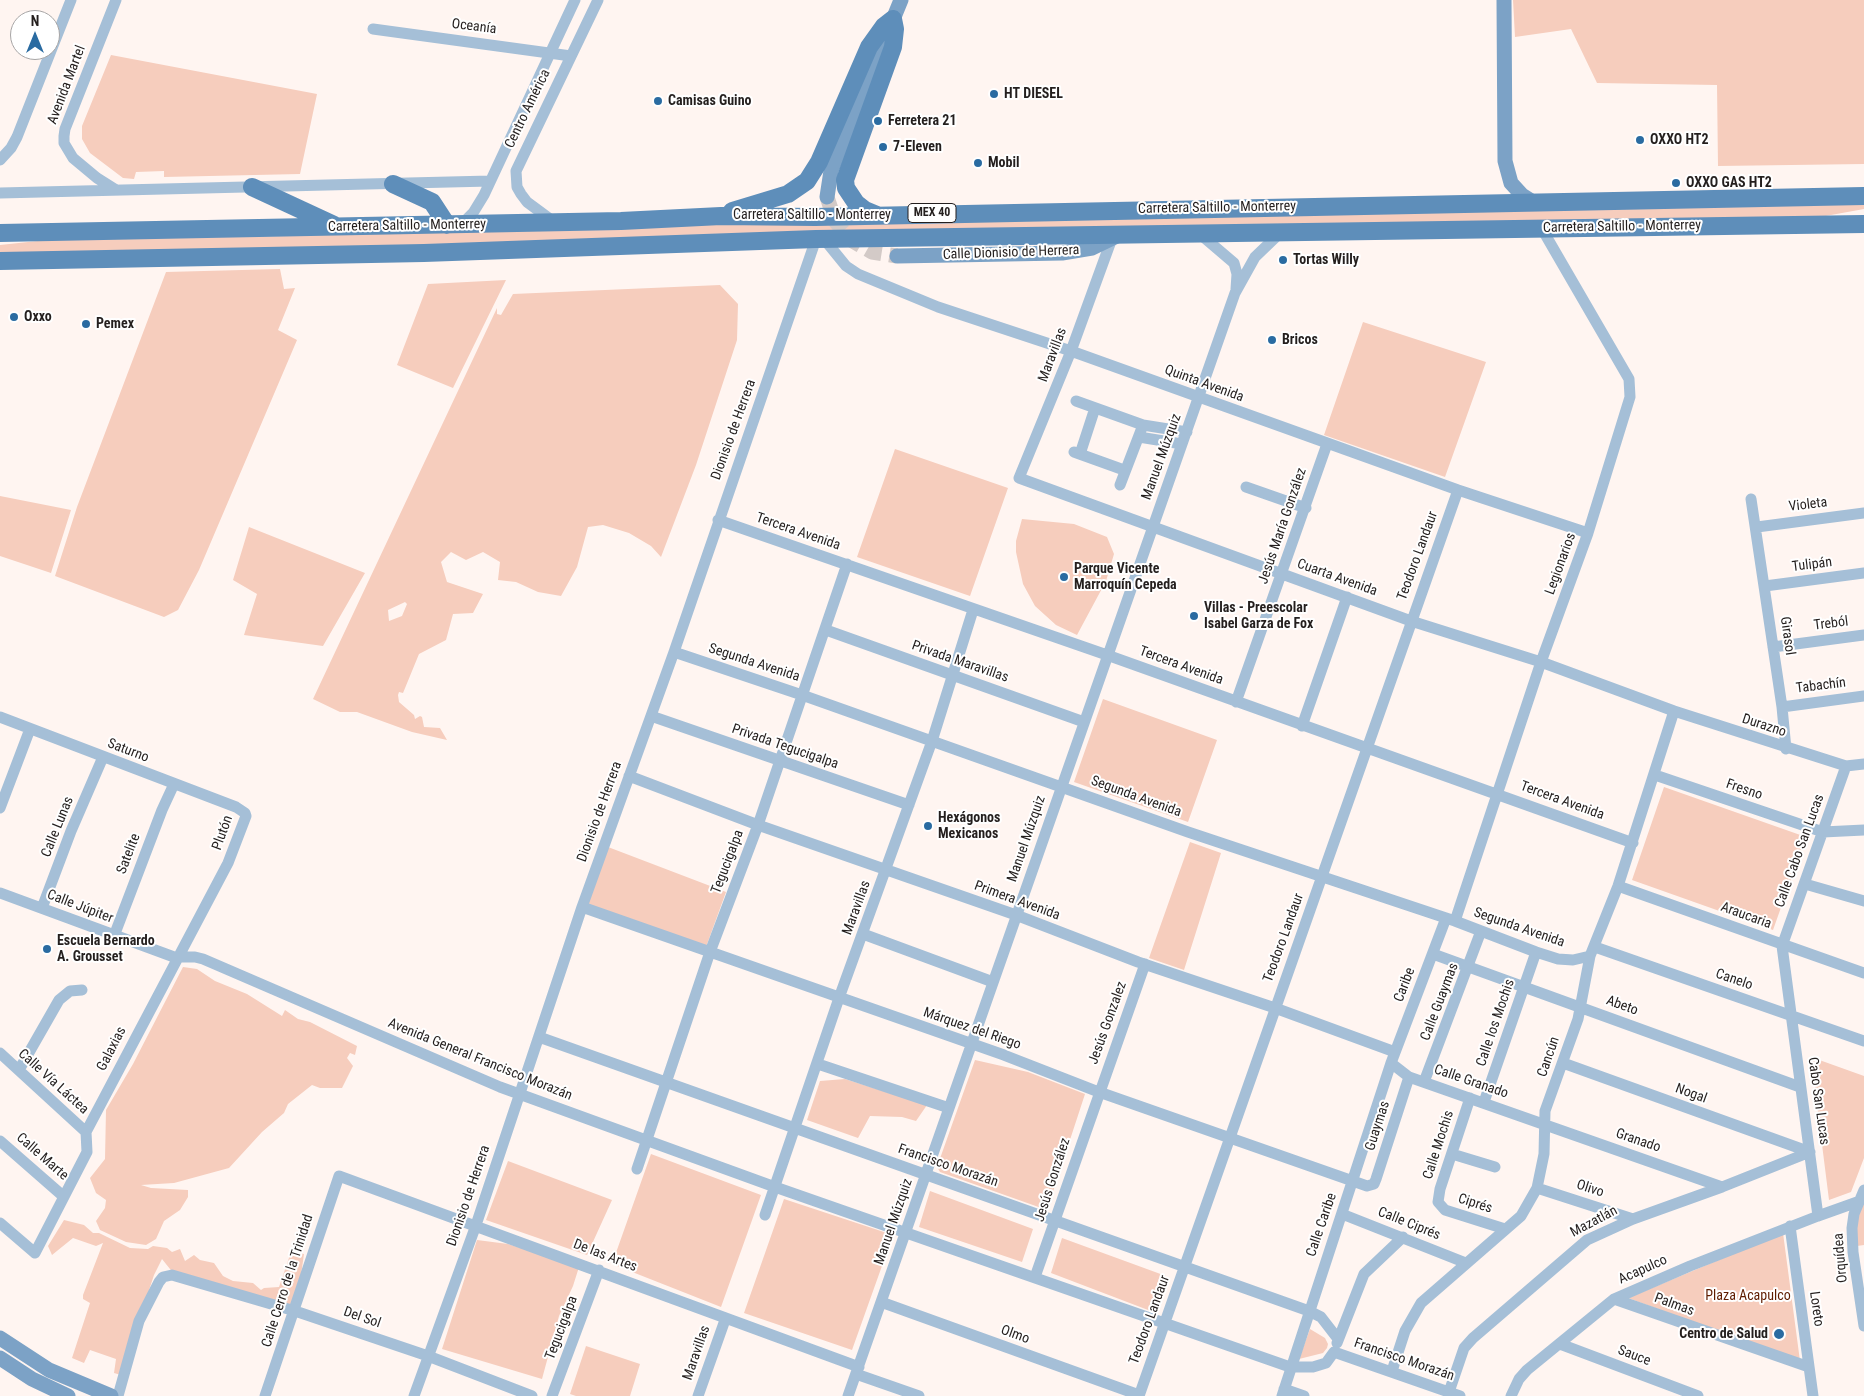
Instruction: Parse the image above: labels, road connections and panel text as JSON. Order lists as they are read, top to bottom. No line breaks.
{"streets":{"main road":["Carretera Saltillo - Monterrey","MEX 40"],"street":["Oceanía","Avenida Martel","Centro América","Calle Dionisio de Herrera","Maravillas","Quinta Avenida","Dionisio de Herrera","Manuel Múzquiz","Violeta","Jesús María González","Tercera Avenida","Teodoro Landaur","Legionarios","Tulipán","Cuarta Avenida","Treból","Girasol","Privada Maravillas","Segunda Avenida","Tabachín","Durazno","Privada Tegucigalpa","Saturno","Fresno","Calle Lunas","Plutón","Calle Cabo San Lucas","Satelite","Tegucigalpa","Primera Avenida","Calle Júpiter","Araucaria","Canelo","Caribe","Calle Guaymas","Abeto","Jesús Gonzalez","Calle los Mochis","Márquez del Riego","Galaxias","Cancún","Avenida General Francisco Morazán","Calle Vía Láctea","Calle Granado","Nogal","Cabo San Lucas","Guaymas","Granado","Calle Mochis","Calle Marte","Francisco Morazán","Jesús González","Olivo","Ciprés","Mazatlán","Calle Ciprés","Calle Caribe","De las Artes","Orquídea","Acapulco","Calle Cerro de la Trinidad","Palmas","Loreto","Del Sol","Olmo","Sauce"]},"crossings":[["Oceanía","Centro América"],["Centro América","Carretera Saltillo - Monterrey"],["Carretera Saltillo - Monterrey","Calle Dionisio de Herrera"],["Carretera Saltillo - Monterrey","Maravillas"],["Carretera Saltillo - Monterrey","Quinta Avenida"],["Carretera Saltillo - Monterrey","Dionisio de Herrera"],["Carretera Saltillo - Monterrey","Manuel Múzquiz"],["Carretera Saltillo - Monterrey","Legionarios"],["Calle Dionisio de Herrera","Maravillas"],["Maravillas","Quinta Avenida"],["Maravillas","Tercera Avenida"],["Maravillas","Cuarta Avenida"],["Maravillas","Privada Maravillas"],["Maravillas","Segunda Avenida"],["Maravillas","Privada Tegucigalpa"],["Maravillas","Primera Avenida"],["Maravillas","Márquez del Riego"],["Maravillas","Avenida General Francisco Morazán"],["Maravillas","Francisco Morazán"],["Maravillas","De las Artes"],["Quinta Avenida","Dionisio de Herrera"],["Quinta Avenida","Manuel Múzquiz"],["Quinta Avenida","Jesús María González"],["Quinta Avenida","Teodoro Landaur"],["Quinta Avenida","Legionarios"],["Dionisio de Herrera","Tercera Avenida"],["Dionisio de Herrera","Segunda Avenida"],["Dionisio de Herrera","Privada Tegucigalpa"],["Dionisio de Herrera","Primera Avenida"],["Dionisio de Herrera","Márquez del Riego"],["Dionisio de Herrera","Avenida General Francisco Morazán"],["Dionisio de Herrera","Francisco Morazán"],["Dionisio de Herrera","De las Artes"],["Dionisio de Herrera","Del Sol"],["Manuel Múzquiz","Tercera Avenida"],["Manuel Múzquiz","Cuarta Avenida"],["Manuel Múzquiz","Privada Maravillas"],["Manuel Múzquiz","Segunda Avenida"],["Manuel Múzquiz","Primera Avenida"],["Manuel Múzquiz","Márquez del Riego"],["Manuel Múzquiz","Francisco Morazán"],["Manuel Múzquiz","De las Artes"],["Manuel Múzquiz","Olmo"],["Violeta","Girasol"],["Jesús María González","Tercera Avenida"],["Jesús María González","Cuarta Avenida"],["Tercera Avenida","Teodoro Landaur"],["Tercera Avenida","Legionarios"],["Tercera Avenida","Tegucigalpa"],["Tercera Avenida","Cancún"],["Teodoro Landaur","Cuarta Avenida"],["Teodoro Landaur","Segunda Avenida"],["Teodoro Landaur","Primera Avenida"],["Teodoro Landaur","Márquez del Riego"],["Teodoro Landaur","Francisco Morazán"],["Teodoro Landaur","Olmo"],["Legionarios","Cuarta Avenida"],["Legionarios","Segunda Avenida"],["Legionarios","Caribe"],["Tulipán","Girasol"],["Cuarta Avenida","Durazno"],["Cuarta Avenida","Cancún"],["Treból","Girasol"],["Girasol","Tabachín"],["Girasol","Durazno"],["Privada Maravillas","Tegucigalpa"],["Segunda Avenida","Tegucigalpa"],["Segunda Avenida","Canelo"],["Segunda Avenida","Caribe"],["Segunda Avenida","Calle Guaymas"],["Segunda Avenida","Calle los Mochis"],["Segunda Avenida","Cancún"],["Durazno","Calle Cabo San Lucas"],["Durazno","Cancún"],["Privada Tegucigalpa","Tegucigalpa"],["Saturno","Calle Lunas"],["Saturno","Plutón"],["Saturno","Satelite"],["Fresno","Calle Cabo San Lucas"],["Fresno","Cancún"],["Calle Lunas","Calle Júpiter"],["Plutón","Galaxias"],["Calle Cabo San Lucas","Araucaria"],["Calle Cabo San Lucas","Cabo San Lucas"],["Satelite","Calle Júpiter"],["Tegucigalpa","Primera Avenida"],["Tegucigalpa","Márquez del Riego"],["Tegucigalpa","Avenida General Francisco Morazán"],["Tegucigalpa","Francisco Morazán"],["Tegucigalpa","De las Artes"],["Primera Avenida","Caribe"],["Primera Avenida","Jesús Gonzalez"],["Primera Avenida","Calle Granado"],["Primera Avenida","Calle Caribe"],["Calle Júpiter","Galaxias"],["Calle Júpiter","Avenida General Francisco Morazán"],["Araucaria","Cancún"],["Araucaria","Cabo San Lucas"],["Canelo","Cancún"],["Canelo","Cabo San Lucas"],["Caribe","Abeto"],["Caribe","Calle Granado"],["Caribe","Calle Caribe"],["Calle Guaymas","Abeto"],["Calle Guaymas","Calle Granado"],["Abeto","Calle los Mochis"],["Abeto","Cancún"],["Abeto","Cabo San Lucas"],["Jesús Gonzalez","Márquez del Riego"],["Jesús Gonzalez","Jesús González"],["Calle los Mochis","Calle Granado"],["Márquez del Riego","Guaymas"],["Márquez del Riego","Jesús González"],["Márquez del Riego","Calle Caribe"],["Galaxias","Avenida General Francisco Morazán"],["Galaxias","Calle Vía Láctea"],["Galaxias","Calle Marte"],["Cancún","Calle Granado"],["Cancún","Nogal"],["Cancún","Granado"],["Cancún","Francisco Morazán"],["Cancún","Olivo"],["Cancún","Ciprés"],["Cancún","Calle Ciprés"],["Avenida General Francisco Morazán","Francisco Morazán"],["Calle Granado","Guaymas"],["Calle Granado","Granado"],["Calle Granado","Calle Mochis"],["Calle Granado","Calle Caribe"],["Nogal","Cabo San Lucas"],["Nogal","Mazatlán"],["Cabo San Lucas","Mazatlán"],["Cabo San Lucas","Acapulco"],["Granado","Mazatlán"],["Calle Mochis","Ciprés"],["Francisco Morazán","Jesús González"],["Francisco Morazán","Mazatlán"],["Francisco Morazán","Calle Caribe"],["Olivo","Mazatlán"],["Calle Ciprés","Calle Caribe"],["De las Artes","Calle Cerro de la Trinidad"],["Acapulco","Palmas"],["Acapulco","Loreto"],["Acapulco","Sauce"],["Calle Cerro de la Trinidad","Del Sol"],["Palmas","Loreto"]],"parks":["Plaza Acapulco"],"places":["HT DIESEL","Camisas Guino","Ferretera 21","OXXO HT2","7-Eleven","Mobil","OXXO GAS HT2","Tortas Willy","Oxxo","Pemex","Bricos","Parque Vicente Marroquín Cepeda","Villas - Preescolar Isabel Garza de Fox","Hexágonos Mexicanos","Escuela Bernardo A. Grousset","Centro de Salud"],"north":"top"}
